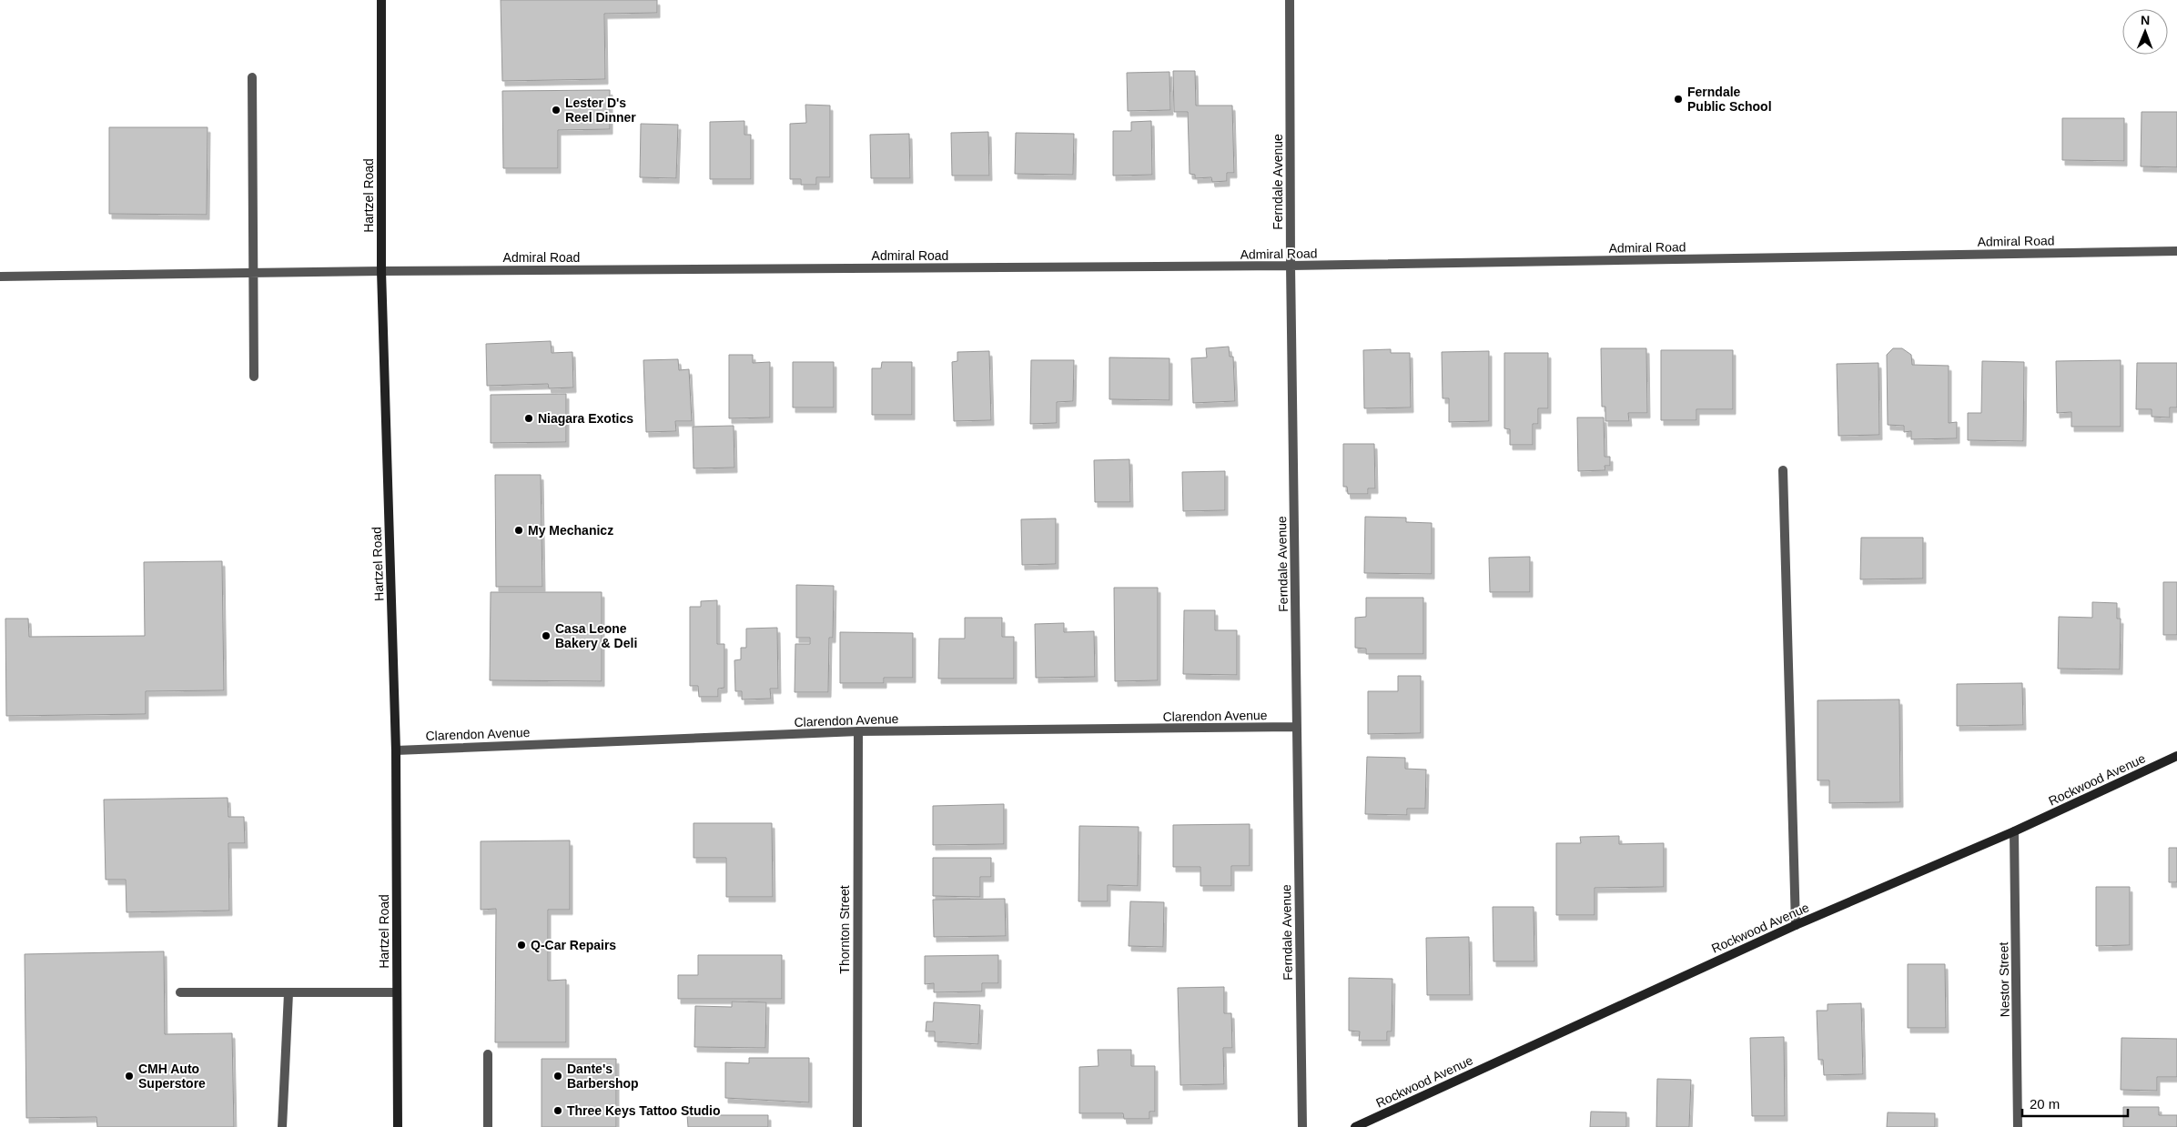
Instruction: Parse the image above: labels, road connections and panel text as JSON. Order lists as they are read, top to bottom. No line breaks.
{"streets":{"street":["Ferndale Avenue","Hartzel Road","Admiral Road","Clarendon Avenue","Rockwood Avenue","Thornton Street","Nestor Street"]},"crossings":[["Ferndale Avenue","Admiral Road"],["Ferndale Avenue","Clarendon Avenue"],["Hartzel Road","Admiral Road"],["Hartzel Road","Clarendon Avenue"],["Clarendon Avenue","Thornton Street"],["Rockwood Avenue","Nestor Street"]],"places":["Ferndale Public School","Lester D's Reel Dinner","Niagara Exotics","My Mechanicz","Casa Leone Bakery & Deli","Q-Car Repairs","CMH Auto Superstore","Dante's Barbershop","Three Keys Tattoo Studio"],"scale_bar":"20 m","north":"top"}
